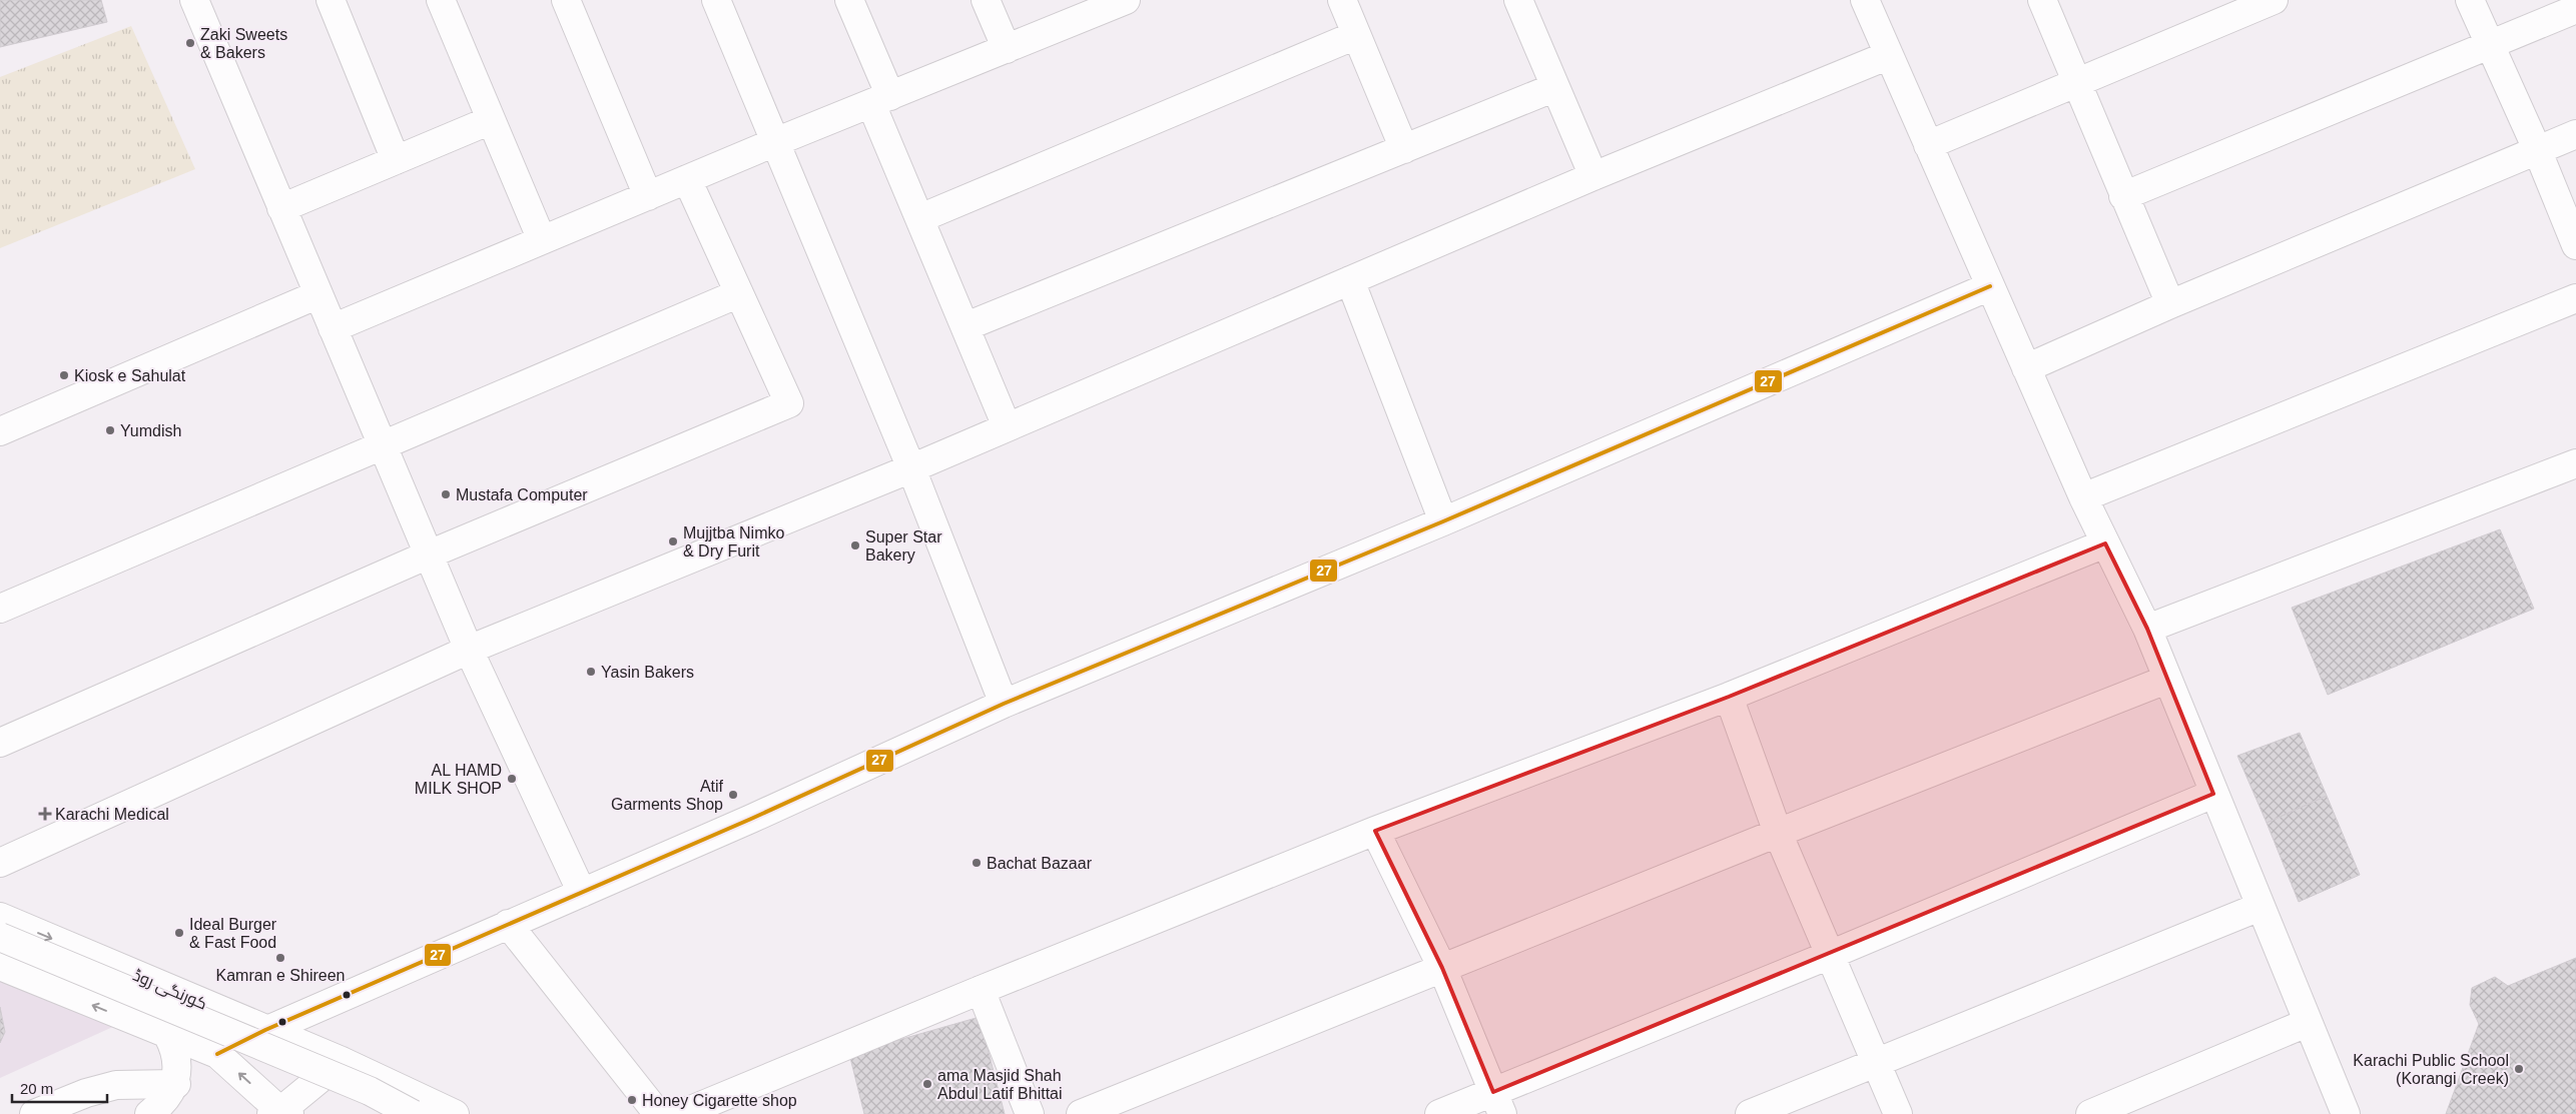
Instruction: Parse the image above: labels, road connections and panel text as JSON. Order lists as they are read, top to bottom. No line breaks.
{"streets":{"street":["کورنگی روڈ"]},"places":{"other":["Zaki Sweets & Bakers","Kiosk e Sahulat","Yumdish","Mustafa Computer","Mujjtba Nimko & Dry Furit","Super Star Bakery","Yasin Bakers","AL HAMD MILK SHOP","Atif Garments Shop","Bachat Bazaar","Ideal Burger & Fast Food","Kamran e Shireen","Karachi Public School (Korangi Creek)","ama Masjid Shah Abdul Latif Bhittai","Honey Cigarette shop"],"health":["Karachi Medical"]},"lines":["transit line 27"],"scale_bar":"20 m"}
